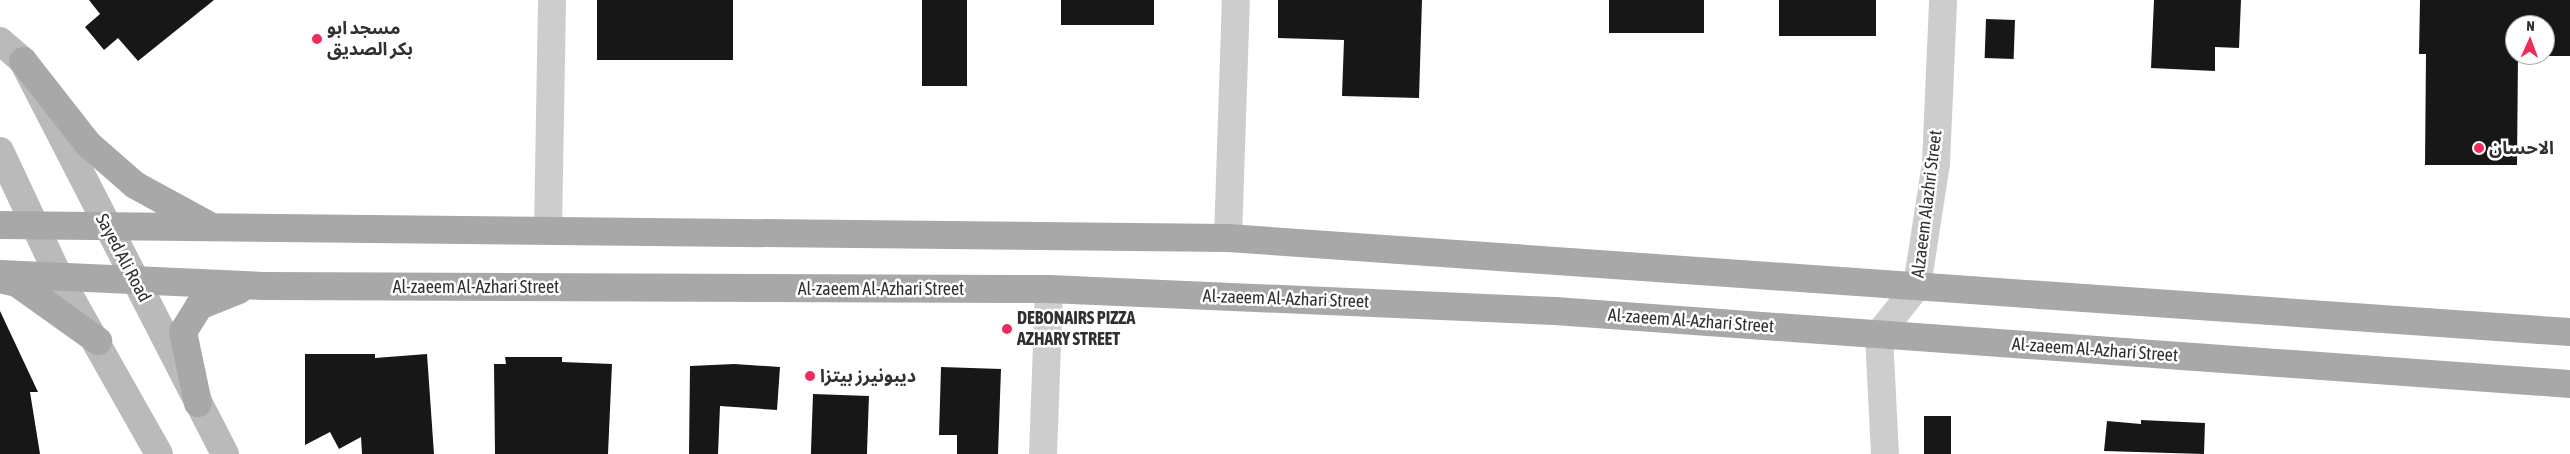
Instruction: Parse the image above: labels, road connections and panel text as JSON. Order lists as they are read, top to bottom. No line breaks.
{"streets":{"main road":["Sayed Ali Road","Al-zaeem Al-Azhari Street"],"street":["Alzaeem Alazhri Street"]},"crossings":[["Alzaeem Alazhri Street","Al-zaeem Al-Azhari Street"],["Sayed Ali Road","Al-zaeem Al-Azhari Street"]],"places":["مسجد ابو بكر الصديق","الاحسان","DEBONAIRS PIZZA AZHARY STREET","ديبونيرز بيتزا"],"north":"top"}
